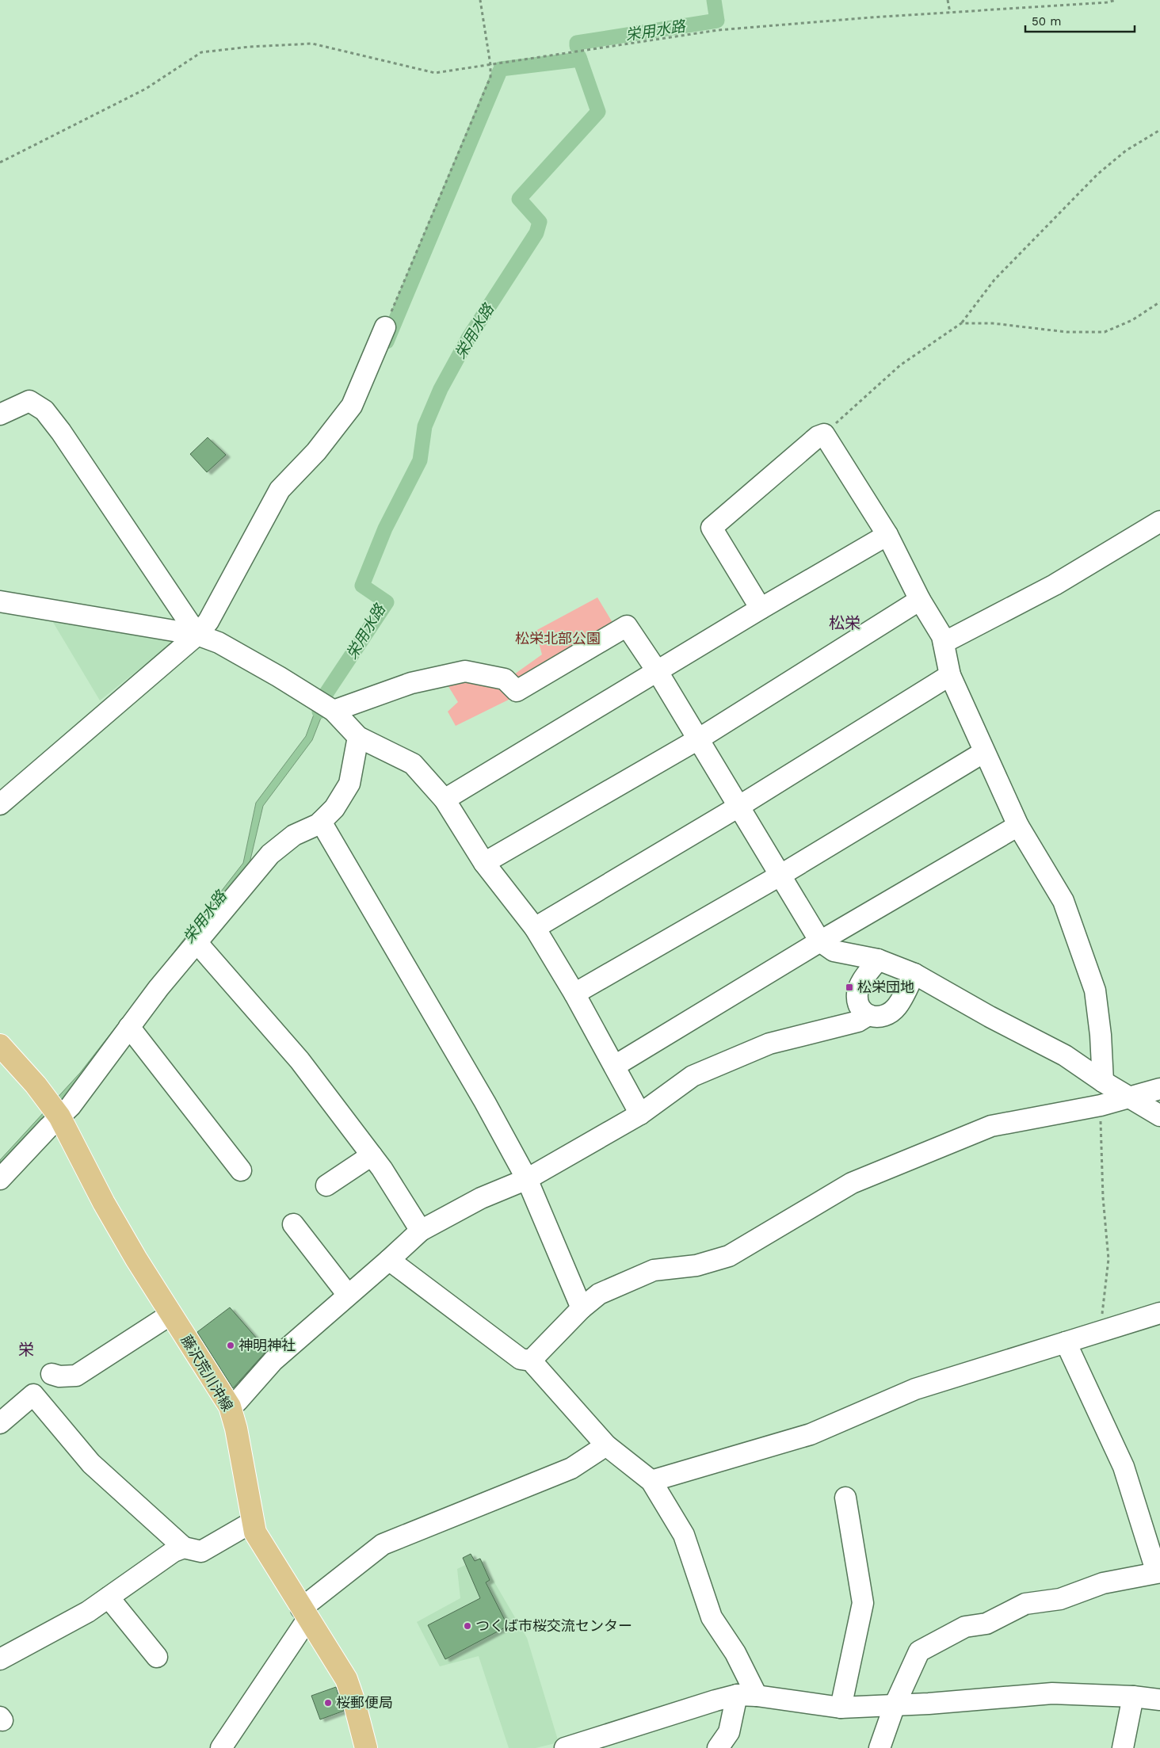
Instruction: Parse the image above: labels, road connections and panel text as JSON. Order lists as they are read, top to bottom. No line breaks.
{"streets":{"main road":["藤沢荒川沖線"]},"districts":["松栄","栄"],"water":["栄用水路"],"parks":["松栄北部公園"],"places":{"transit":["松栄団地"],"other":["神明神社","つくば市桜交流センター","桜郵便局"]},"scale_bar":"50 m"}
